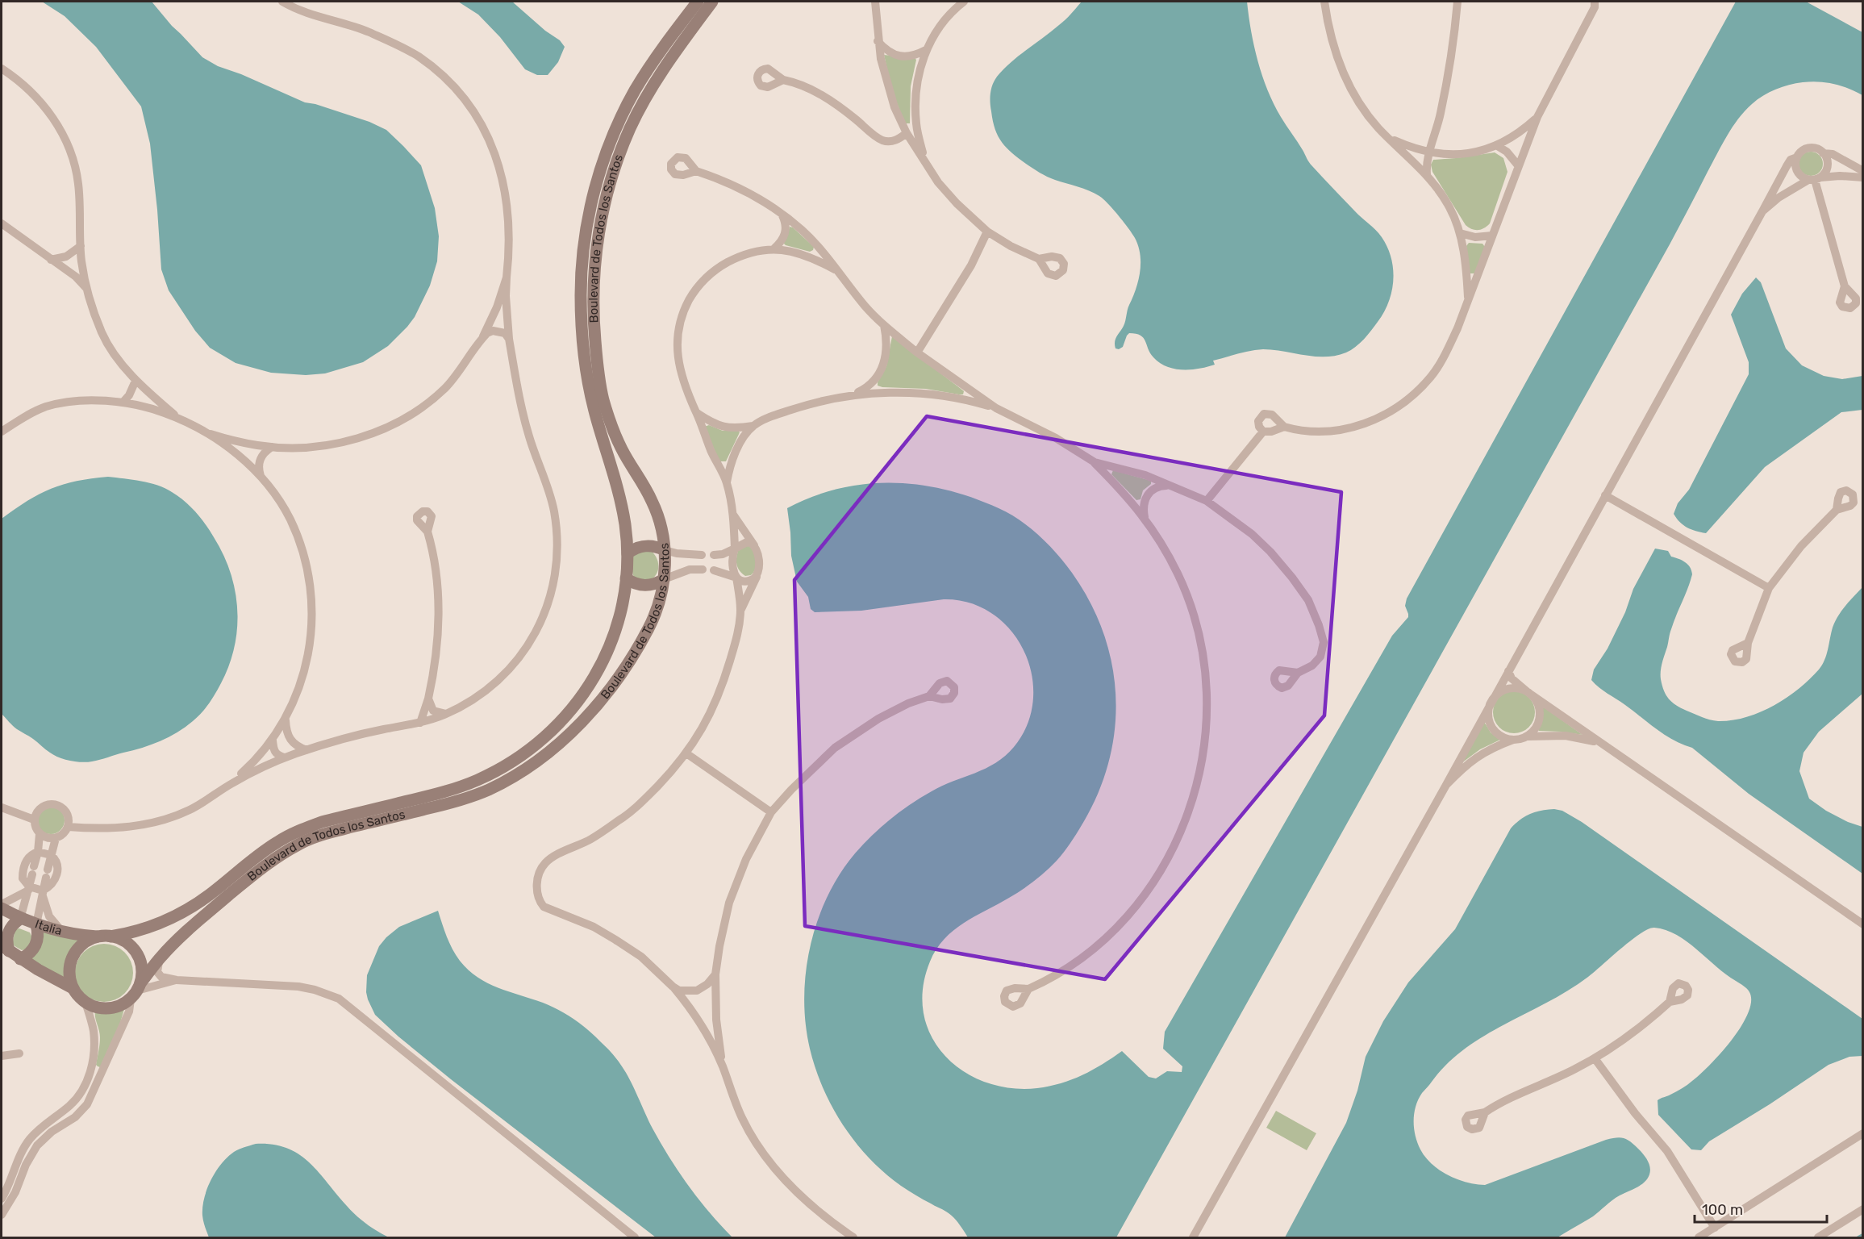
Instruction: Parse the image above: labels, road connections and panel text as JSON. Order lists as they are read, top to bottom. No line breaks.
{"streets":{"street":["Boulevard de Todos los Santos","Italia"]},"crossings":[["Boulevard de Todos los Santos","Italia"]],"scale_bar":"100 m"}
